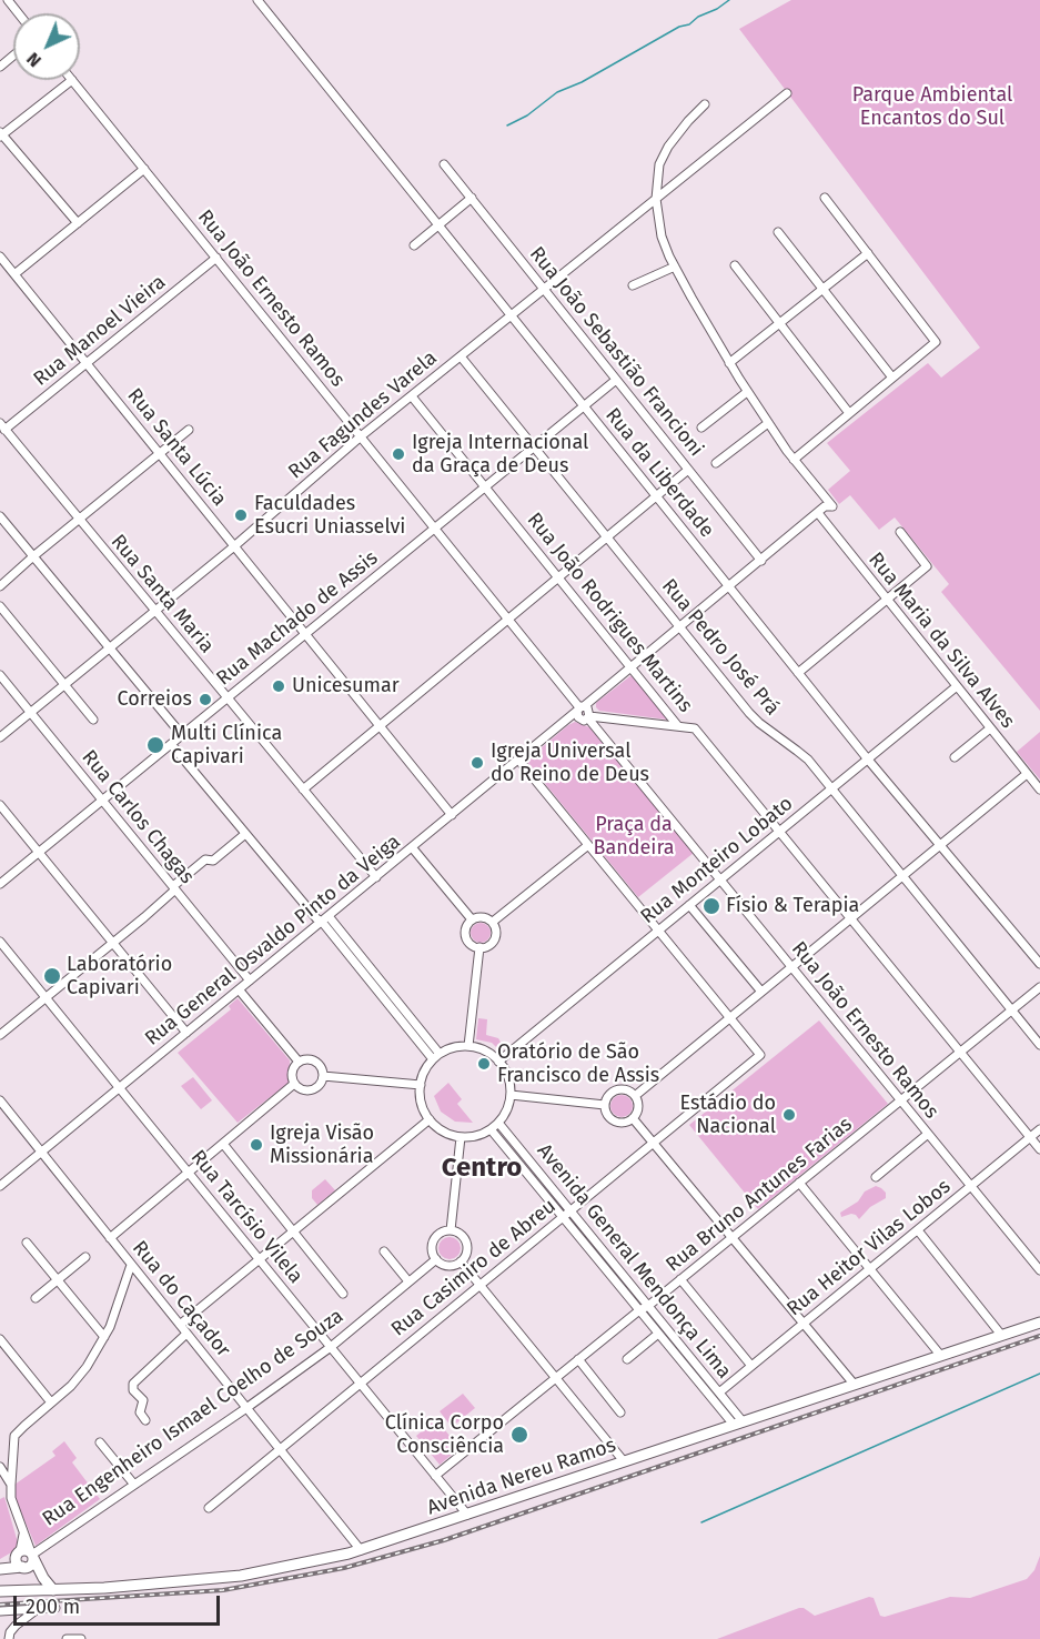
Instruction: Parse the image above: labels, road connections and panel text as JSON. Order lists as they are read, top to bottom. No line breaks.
{"streets":{"main road":["Rua Engenheiro Ismael Coelho de Souza","Avenida Nereu Ramos"],"street":["Rua João Ernesto Ramos","Rua Manoel Vieira","Rua João Sebastião Francioni","Rua Fagundes Varela","Rua Santa Lúcia","Rua da Liberdade","Rua Santa Maria","Rua João Rodrigues Martins","Rua Machado de Assis","Rua Maria da Silva Alves","Rua Pedro José Prá","Rua Carlos Chagas","Rua Monteiro Lobato","Rua General Osvaldo Pinto da Veiga","Rua Bruno Antunes Farias","Rua Tarcísio Vilela","Rua Heitor Vilas Lobos","Avenida General Mendonça Lima","Rua Casimiro de Abreu","Rua do Caçador"]},"crossings":[["Rua João Ernesto Ramos","Rua Manoel Vieira"],["Rua João Ernesto Ramos","Rua Fagundes Varela"],["Rua João Ernesto Ramos","Rua Machado de Assis"],["Rua João Ernesto Ramos","Rua Monteiro Lobato"],["Rua João Ernesto Ramos","Rua General Osvaldo Pinto da Veiga"],["Rua João Ernesto Ramos","Rua Bruno Antunes Farias"],["Rua João Ernesto Ramos","Rua Heitor Vilas Lobos"],["Rua Manoel Vieira","Rua Santa Lúcia"],["Rua Manoel Vieira","Rua Santa Maria"],["Rua João Sebastião Francioni","Rua Fagundes Varela"],["Rua João Sebastião Francioni","Rua Machado de Assis"],["Rua João Sebastião Francioni","Rua General Osvaldo Pinto da Veiga"],["Rua Fagundes Varela","Rua Santa Lúcia"],["Rua Fagundes Varela","Rua da Liberdade"],["Rua Fagundes Varela","Rua Santa Maria"],["Rua Fagundes Varela","Rua João Rodrigues Martins"],["Rua Fagundes Varela","Rua Maria da Silva Alves"],["Rua Fagundes Varela","Rua Pedro José Prá"],["Rua Fagundes Varela","Rua Carlos Chagas"],["Rua Santa Lúcia","Rua Machado de Assis"],["Rua Santa Lúcia","Rua General Osvaldo Pinto da Veiga"],["Rua da Liberdade","Rua Machado de Assis"],["Rua da Liberdade","Rua Monteiro Lobato"],["Rua da Liberdade","Rua General Osvaldo Pinto da Veiga"],["Rua Santa Maria","Rua Machado de Assis"],["Rua Santa Maria","Rua General Osvaldo Pinto da Veiga"],["Rua João Rodrigues Martins","Rua Machado de Assis"],["Rua João Rodrigues Martins","Rua Monteiro Lobato"],["Rua João Rodrigues Martins","Rua General Osvaldo Pinto da Veiga"],["Rua João Rodrigues Martins","Rua Bruno Antunes Farias"],["Rua João Rodrigues Martins","Rua Heitor Vilas Lobos"],["Rua Machado de Assis","Rua Pedro José Prá"],["Rua Machado de Assis","Rua Carlos Chagas"],["Rua Maria da Silva Alves","Rua Monteiro Lobato"],["Rua Maria da Silva Alves","Rua General Osvaldo Pinto da Veiga"],["Rua Pedro José Prá","Rua Monteiro Lobato"],["Rua Pedro José Prá","Rua General Osvaldo Pinto da Veiga"],["Rua Pedro José Prá","Rua Bruno Antunes Farias"],["Rua Carlos Chagas","Rua General Osvaldo Pinto da Veiga"],["Rua Monteiro Lobato","Avenida General Mendonça Lima"],["Rua General Osvaldo Pinto da Veiga","Rua Tarcísio Vilela"],["Rua General Osvaldo Pinto da Veiga","Rua do Caçador"],["Rua Bruno Antunes Farias","Rua Tarcísio Vilela"],["Rua Bruno Antunes Farias","Avenida General Mendonça Lima"],["Rua Tarcísio Vilela","Rua Casimiro de Abreu"],["Rua Tarcísio Vilela","Rua Engenheiro Ismael Coelho de Souza"],["Rua Tarcísio Vilela","Avenida Nereu Ramos"],["Rua Heitor Vilas Lobos","Avenida General Mendonça Lima"],["Avenida General Mendonça Lima","Rua Casimiro de Abreu"],["Avenida General Mendonça Lima","Avenida Nereu Ramos"],["Rua Casimiro de Abreu","Rua do Caçador"],["Rua do Caçador","Rua Engenheiro Ismael Coelho de Souza"],["Rua do Caçador","Avenida Nereu Ramos"]],"districts":["Centro"],"parks":["Parque Ambiental Encantos do Sul","Praça da Bandeira"],"places":["Igreja Internacional da Graça de Deus","Faculdades Esucri Uniasselvi","Unicesumar","Correios","Multi Clínica Capivari","Igreja Universal do Reino de Deus","Físio & Terapia","Laboratório Capivari","Oratório de São Francisco de Assis","Estádio do Nacional","Igreja Visão Missionária","Clínica Corpo Consciência"],"scale_bar":"200 m","north":"bottom left"}
